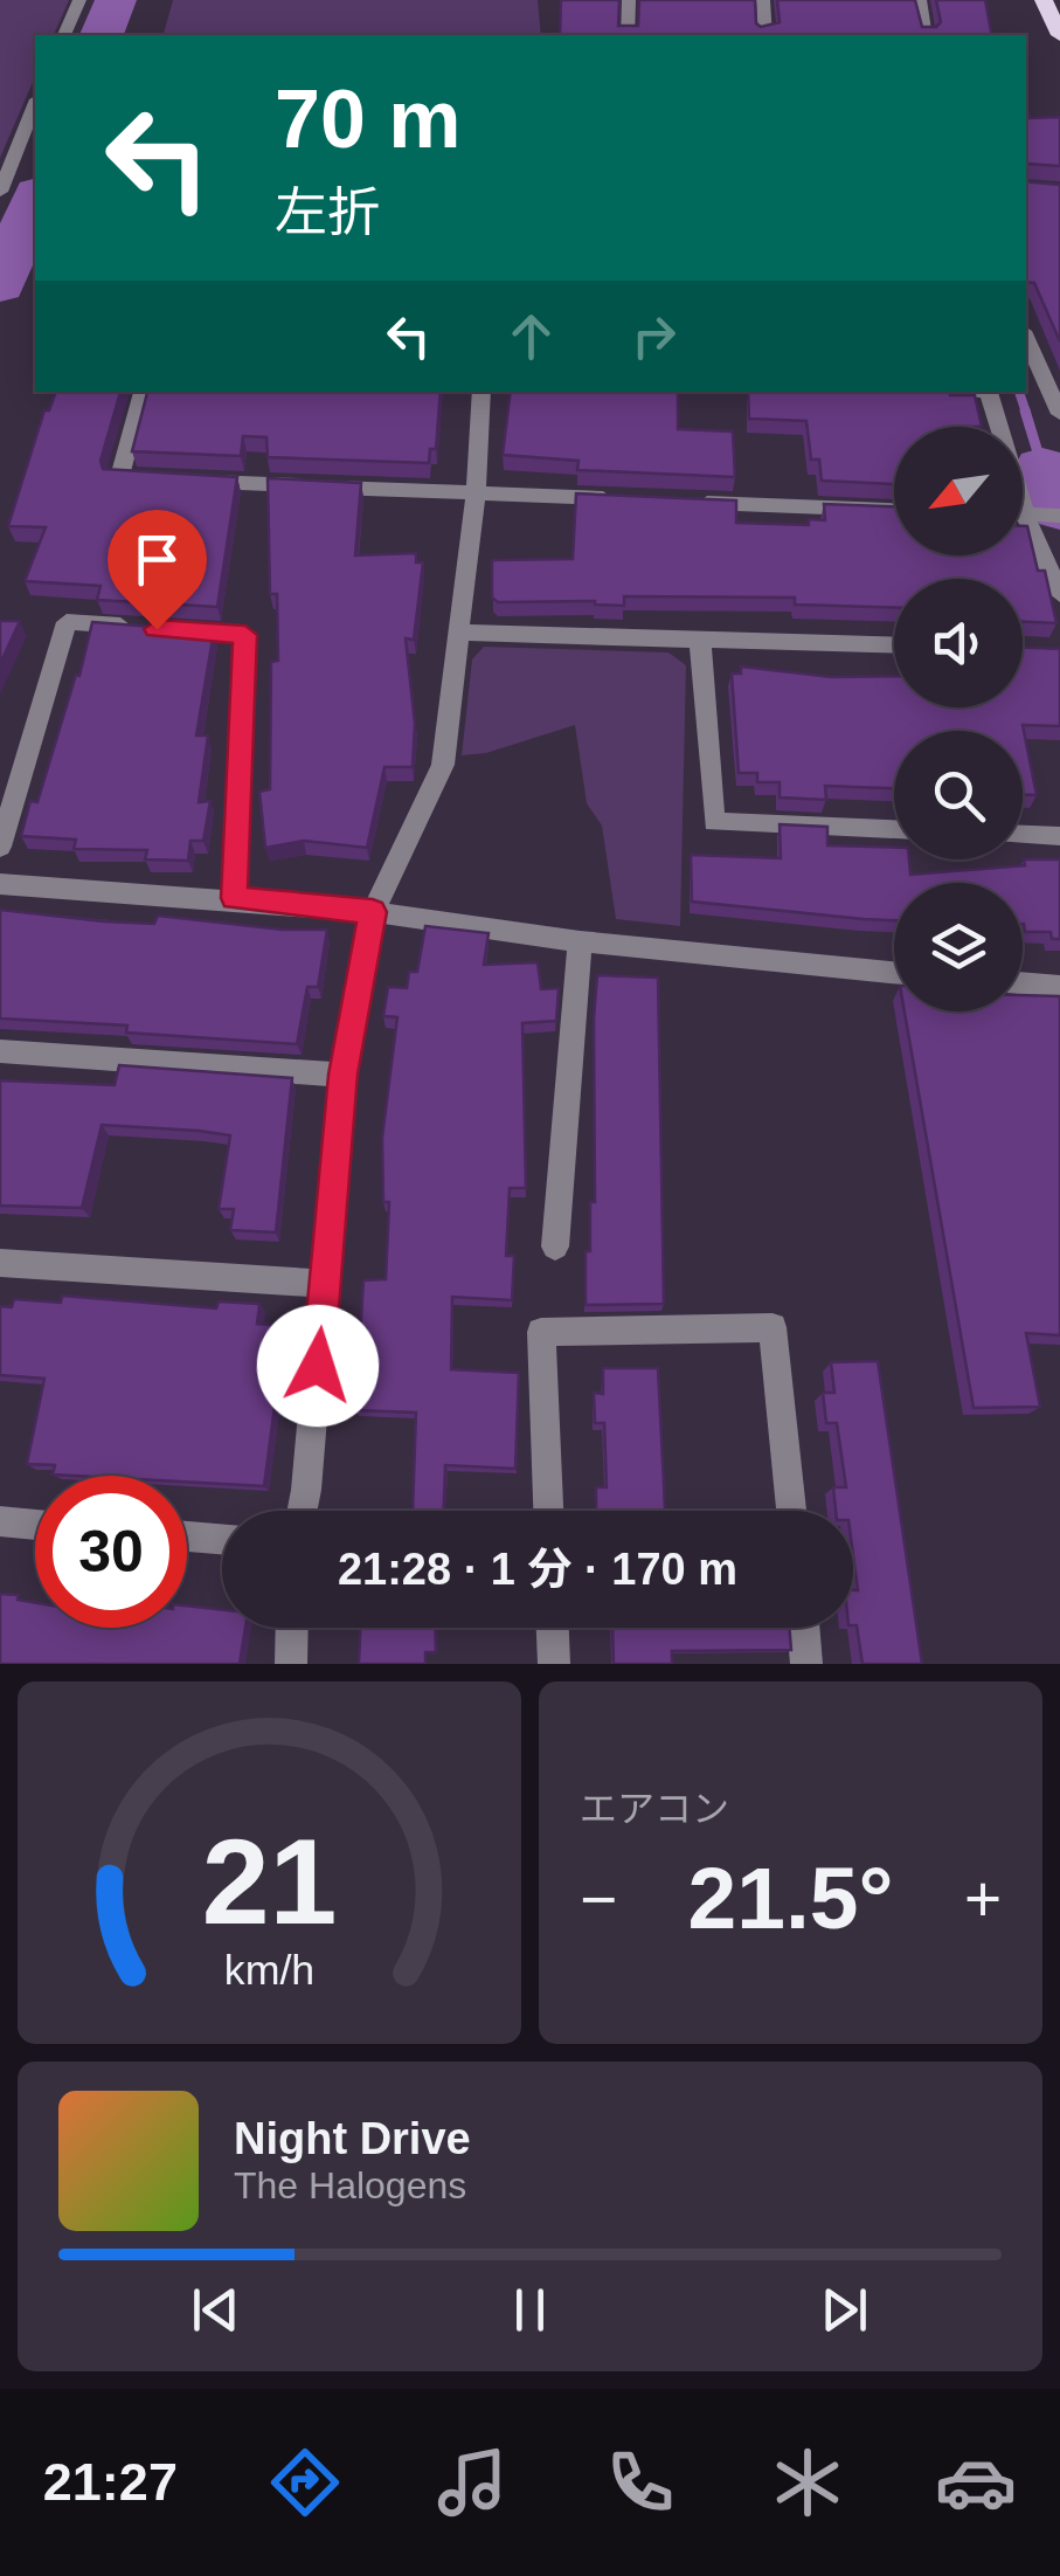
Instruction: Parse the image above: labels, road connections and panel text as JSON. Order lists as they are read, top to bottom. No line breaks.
{"north":"bottom left","page":{"turn":["70 m","左折"],"limit":"30","trip":"21:28 · 1 分 · 170 m","tile":"エアコン","heat":["−","21.5°","+"],"song":["Night Drive","The Halogens"],"tabs":"21:27","gauge":["21","km/h"]}}
